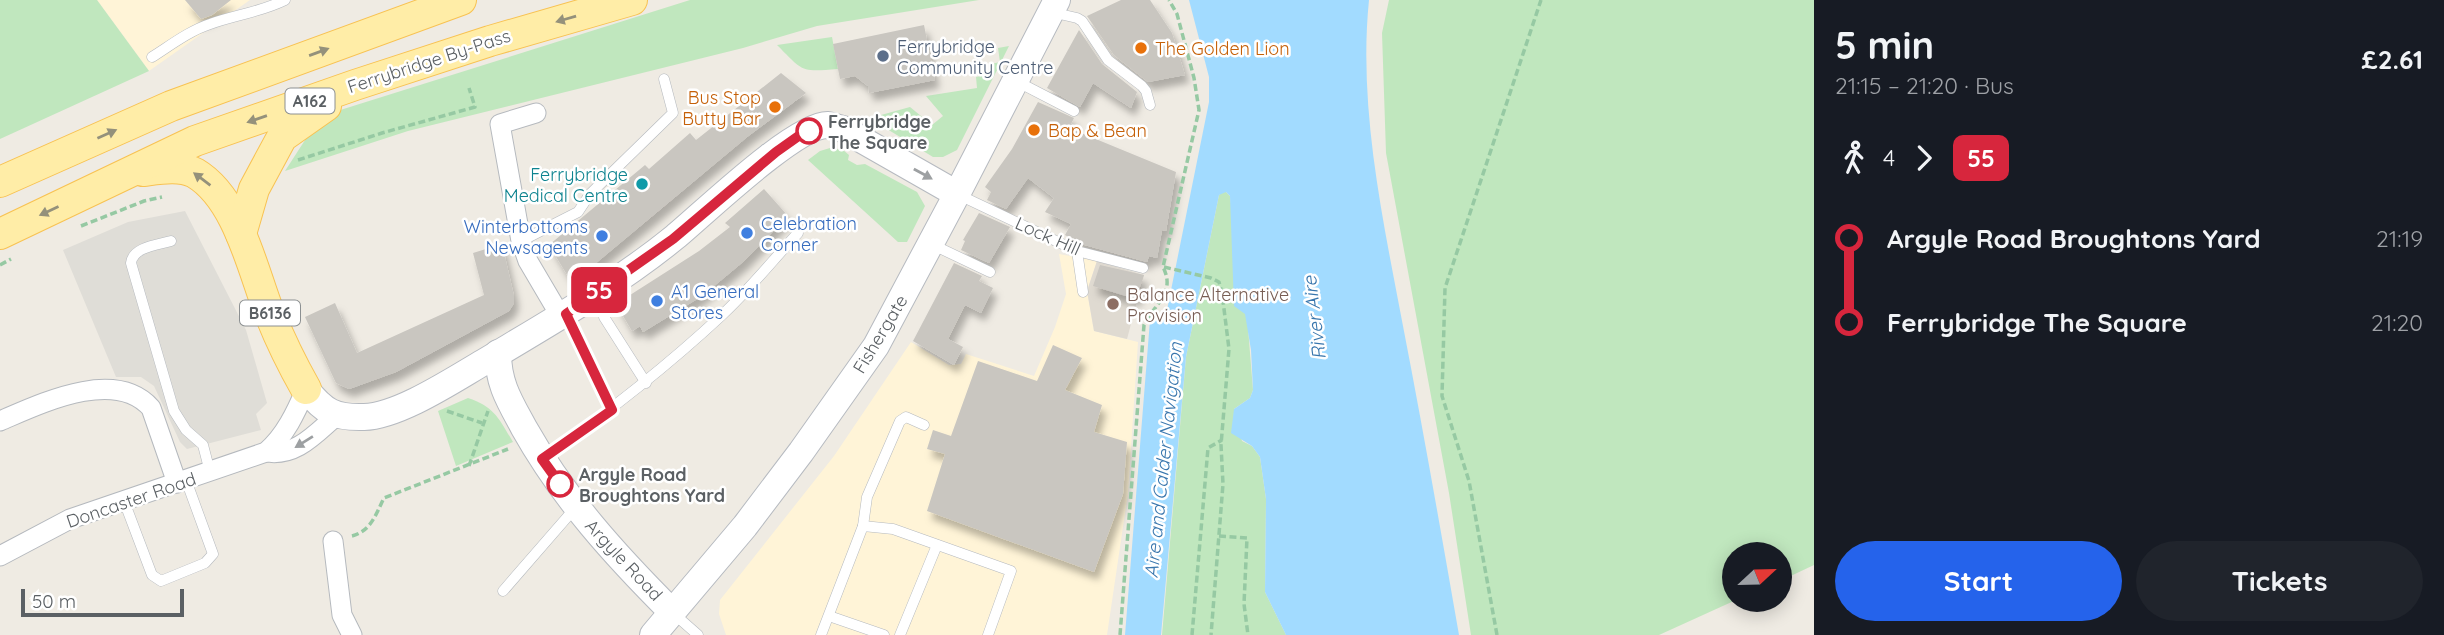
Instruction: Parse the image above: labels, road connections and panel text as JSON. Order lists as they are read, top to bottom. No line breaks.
{"streets":{"main road":["Ferrybridge By-Pass","A162","B6136","Fishergate","Argyle Road"],"street":["Doncaster Road"],"lane":["Lock Hill"]},"crossings":[["Lock Hill","Fishergate"],["B6136","Doncaster Road"],["Fishergate","Argyle Road"]],"water":["River Aire","Aire and Calder Navigation"],"places":["The Golden Lion","Ferrybridge Community Centre","Bus Stop Butty Bar","Bap & Bean","Ferrybridge The Square","Ferrybridge Medical Centre","Celebration Corner","Winterbottoms Newsagents","A1 General Stores","Balance Alternative Provision","Argyle Road Broughtons Yard"],"lines":["bus line 55"],"scale_bar":"50 m","north":"right","page":{"on_map":"55","heading":["5 min","21:15 – 21:20 · Bus","£2.61"],"legs":["4","55"],"list":[{"name":"Argyle Road Broughtons Yard","value":"21:19"},{"name":"Ferrybridge The Square","value":"21:20"}],"buttons":["Start","Tickets"],"scale":"50 m"}}
